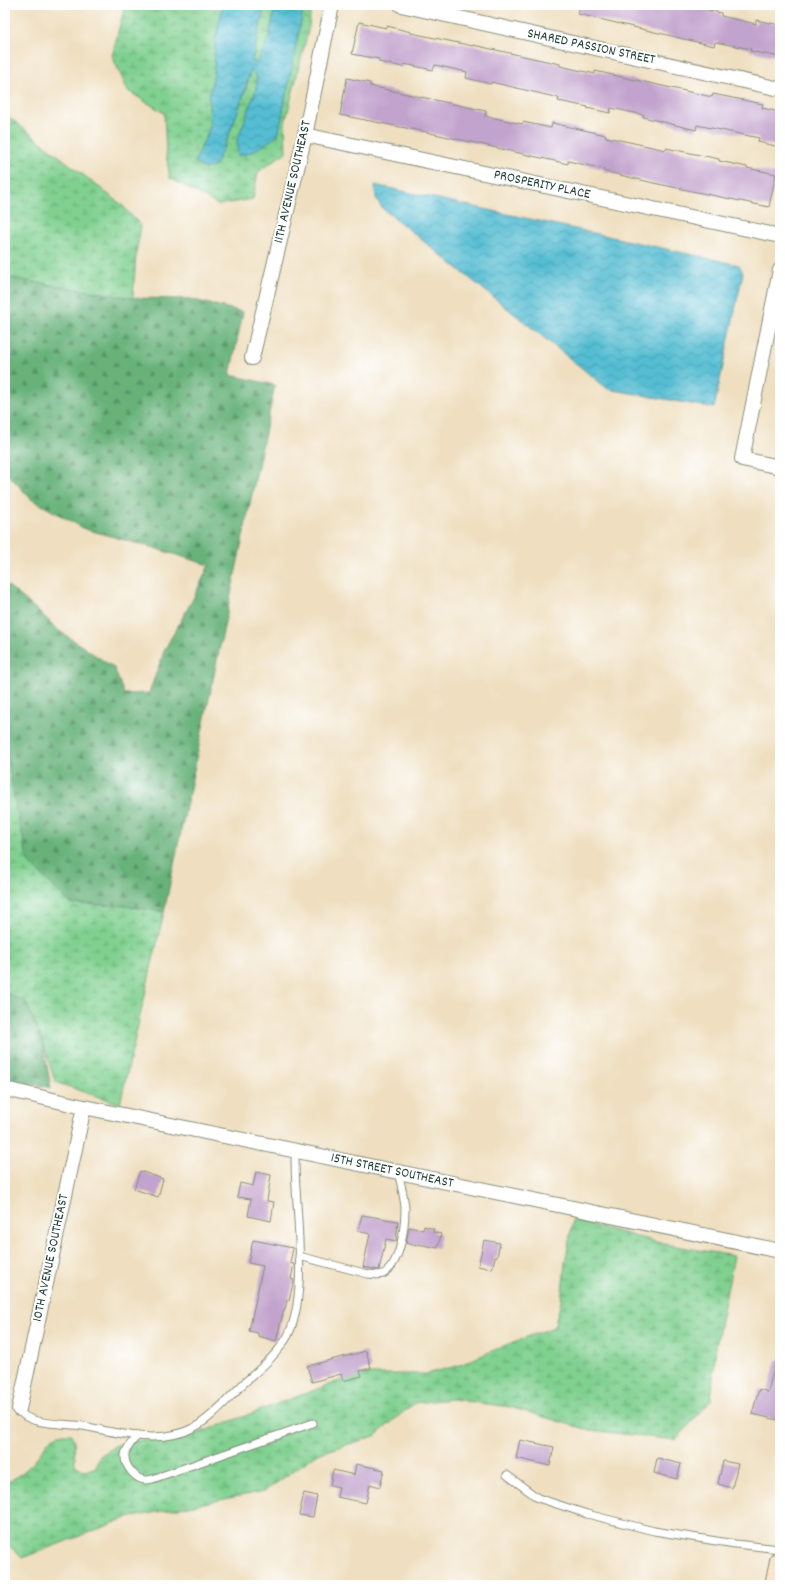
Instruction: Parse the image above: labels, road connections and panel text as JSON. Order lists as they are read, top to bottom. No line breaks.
{"streets":{"street":["SHARED PASSION STREET","11TH AVENUE SOUTHEAST","PROSPERITY PLACE","15TH STREET SOUTHEAST","10TH AVENUE SOUTHEAST"]},"crossings":[["11TH AVENUE SOUTHEAST","PROSPERITY PLACE"],["15TH STREET SOUTHEAST","10TH AVENUE SOUTHEAST"]]}
